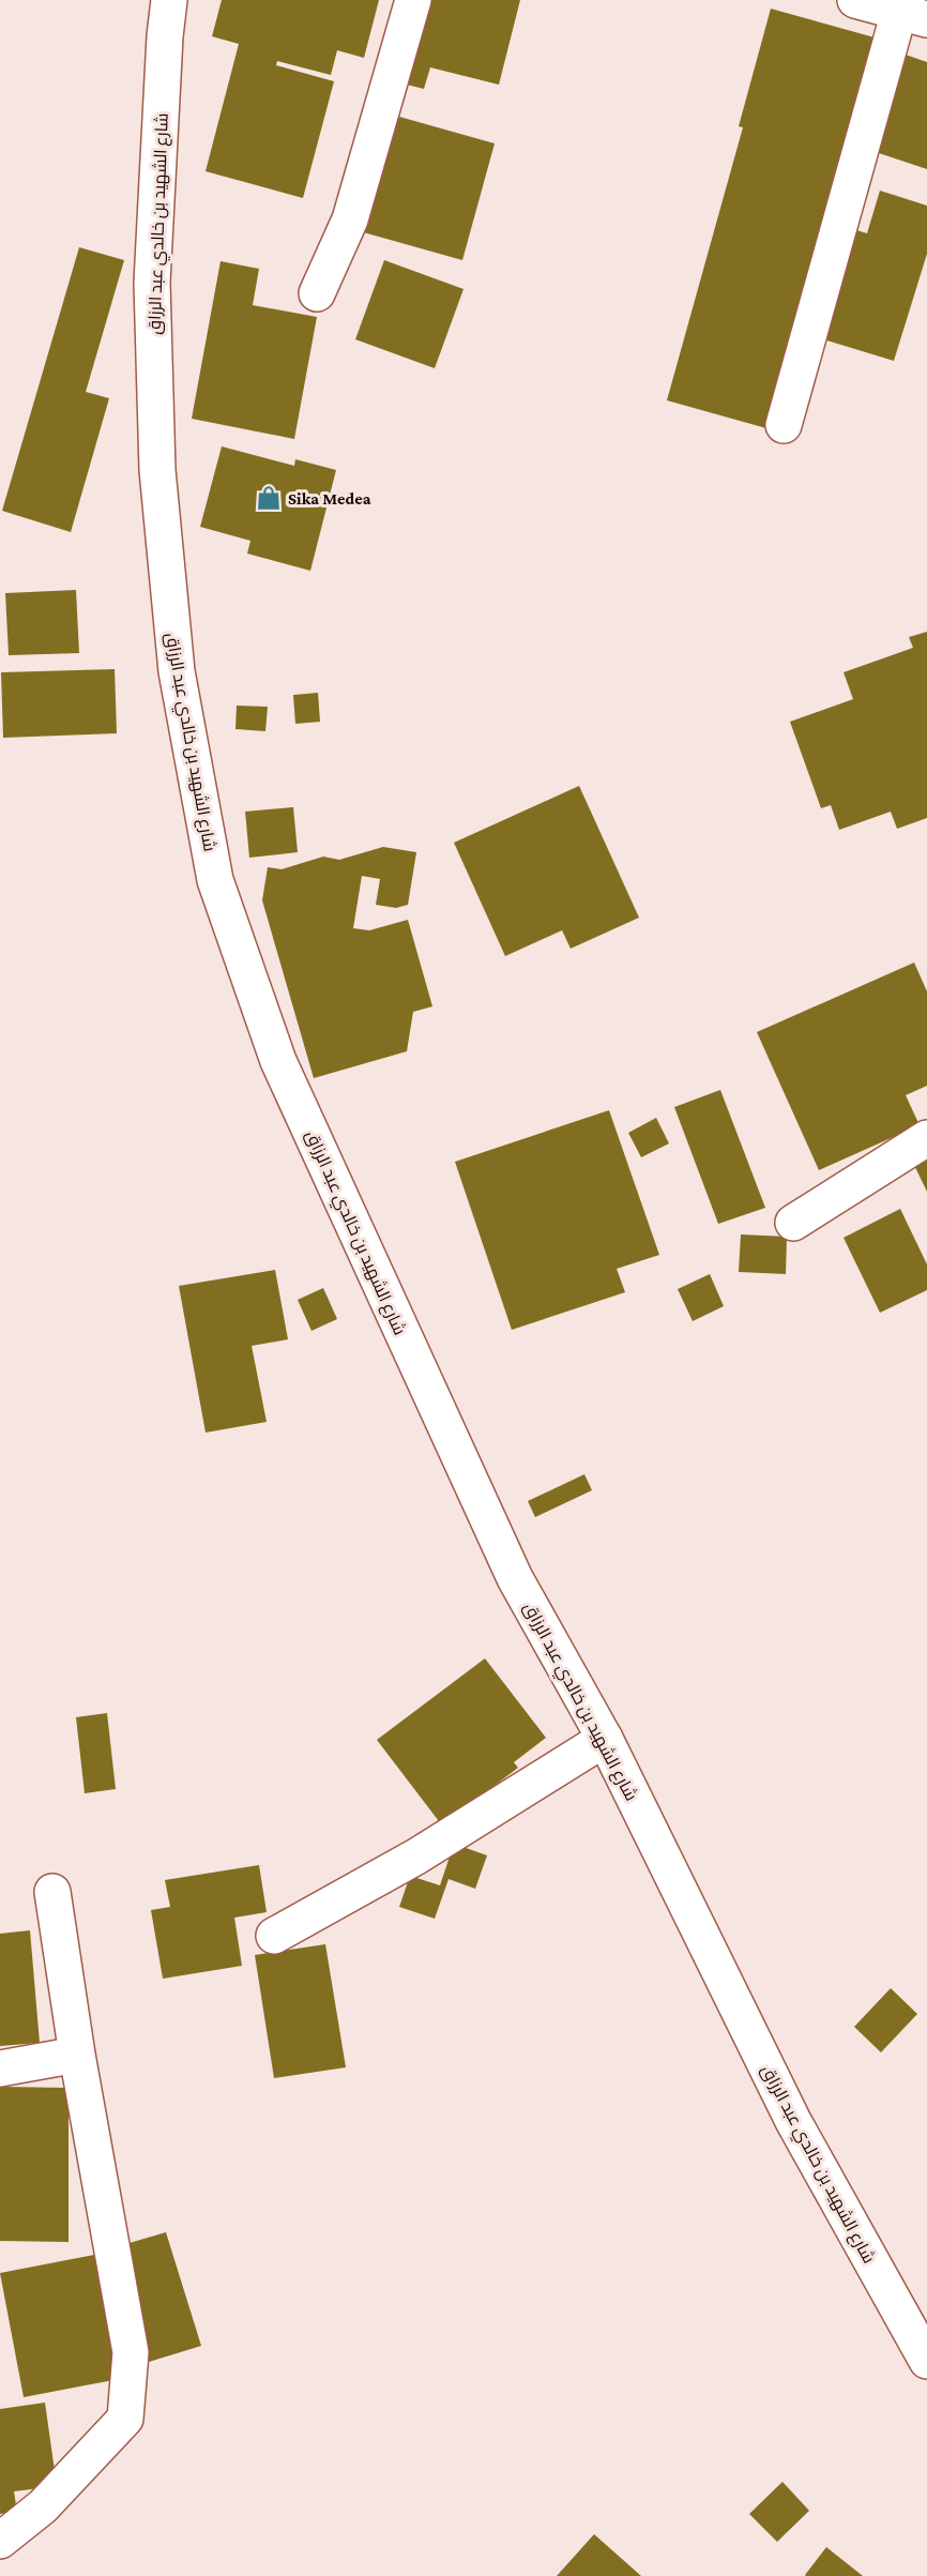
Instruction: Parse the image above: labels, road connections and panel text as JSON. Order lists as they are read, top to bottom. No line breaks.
{"streets":{"main road":["شارع الشهيد بن خالدي عبد الرزاق"]},"places":{"shop":["Sika Medea"]}}
